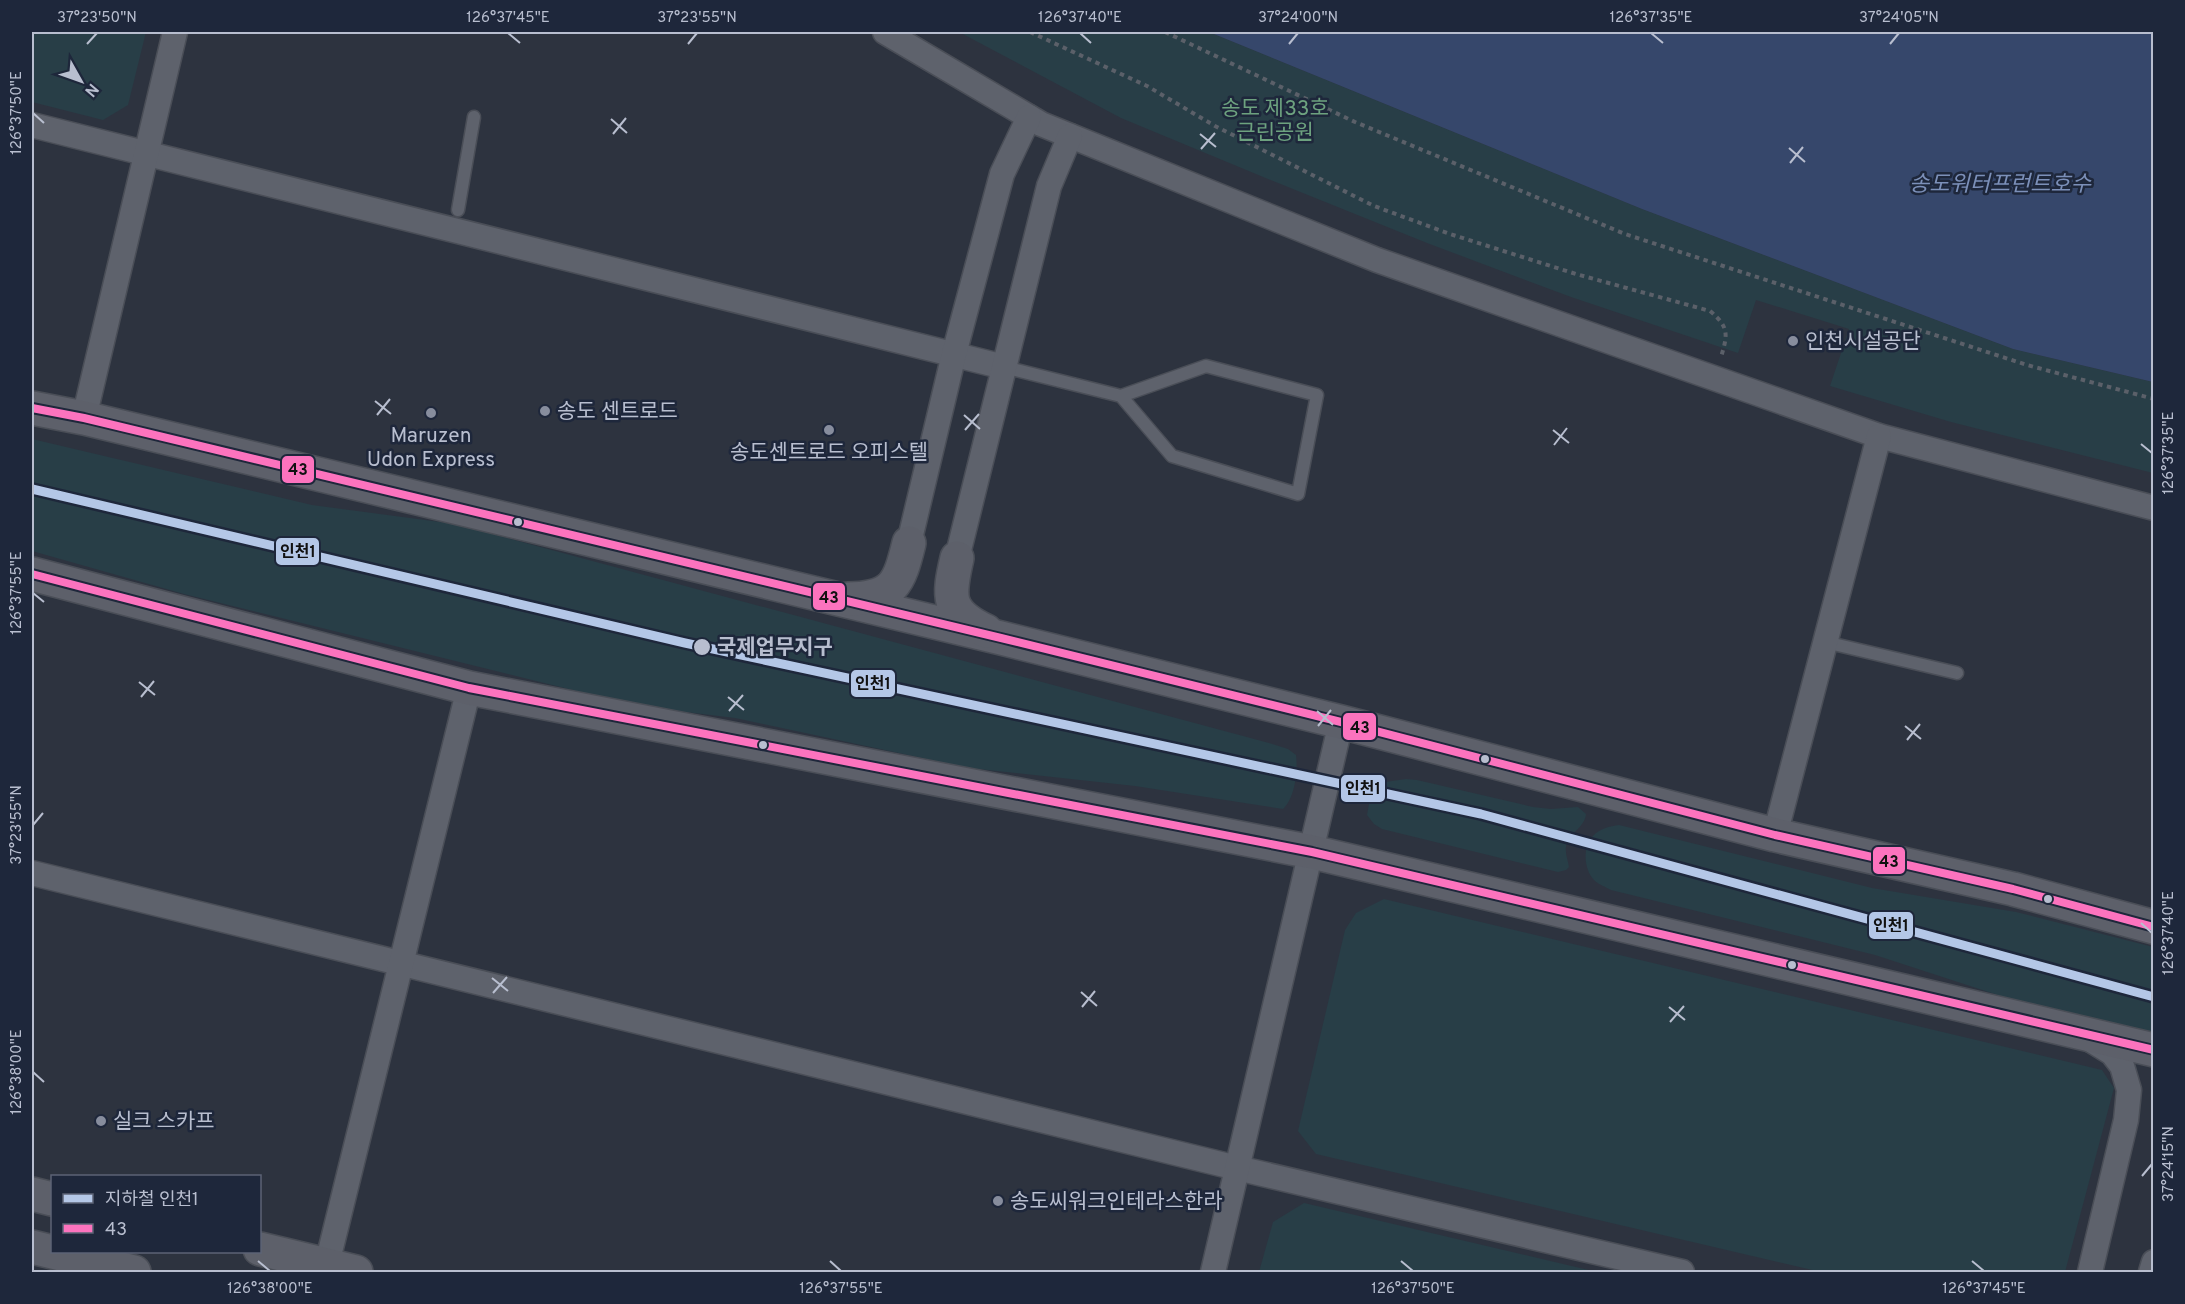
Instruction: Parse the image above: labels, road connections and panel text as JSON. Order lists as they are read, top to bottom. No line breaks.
{"water":["송도워터프런트호수"],"parks":["송도 제33호 근린공원"],"places":["인천시설공단","송도 센트로드","Maruzen Udon Express","송도센트로드 오피스텔","국제업무지구","실크 스카프","송도씨워크인테라스한라"],"lines":["transit line 43","metro line 인천1"],"legend":["지하철 인천1","43"],"north":"bottom right","coordinates":["37°23'50\"N","126°37'45\"E","37°23'55\"N","126°37'40\"E","37°24'00\"N","126°37'35\"E","37°24'05\"N","126°37'50\"E","126°37'55\"E","126°38'00\"E","37°24'15\"N"]}
